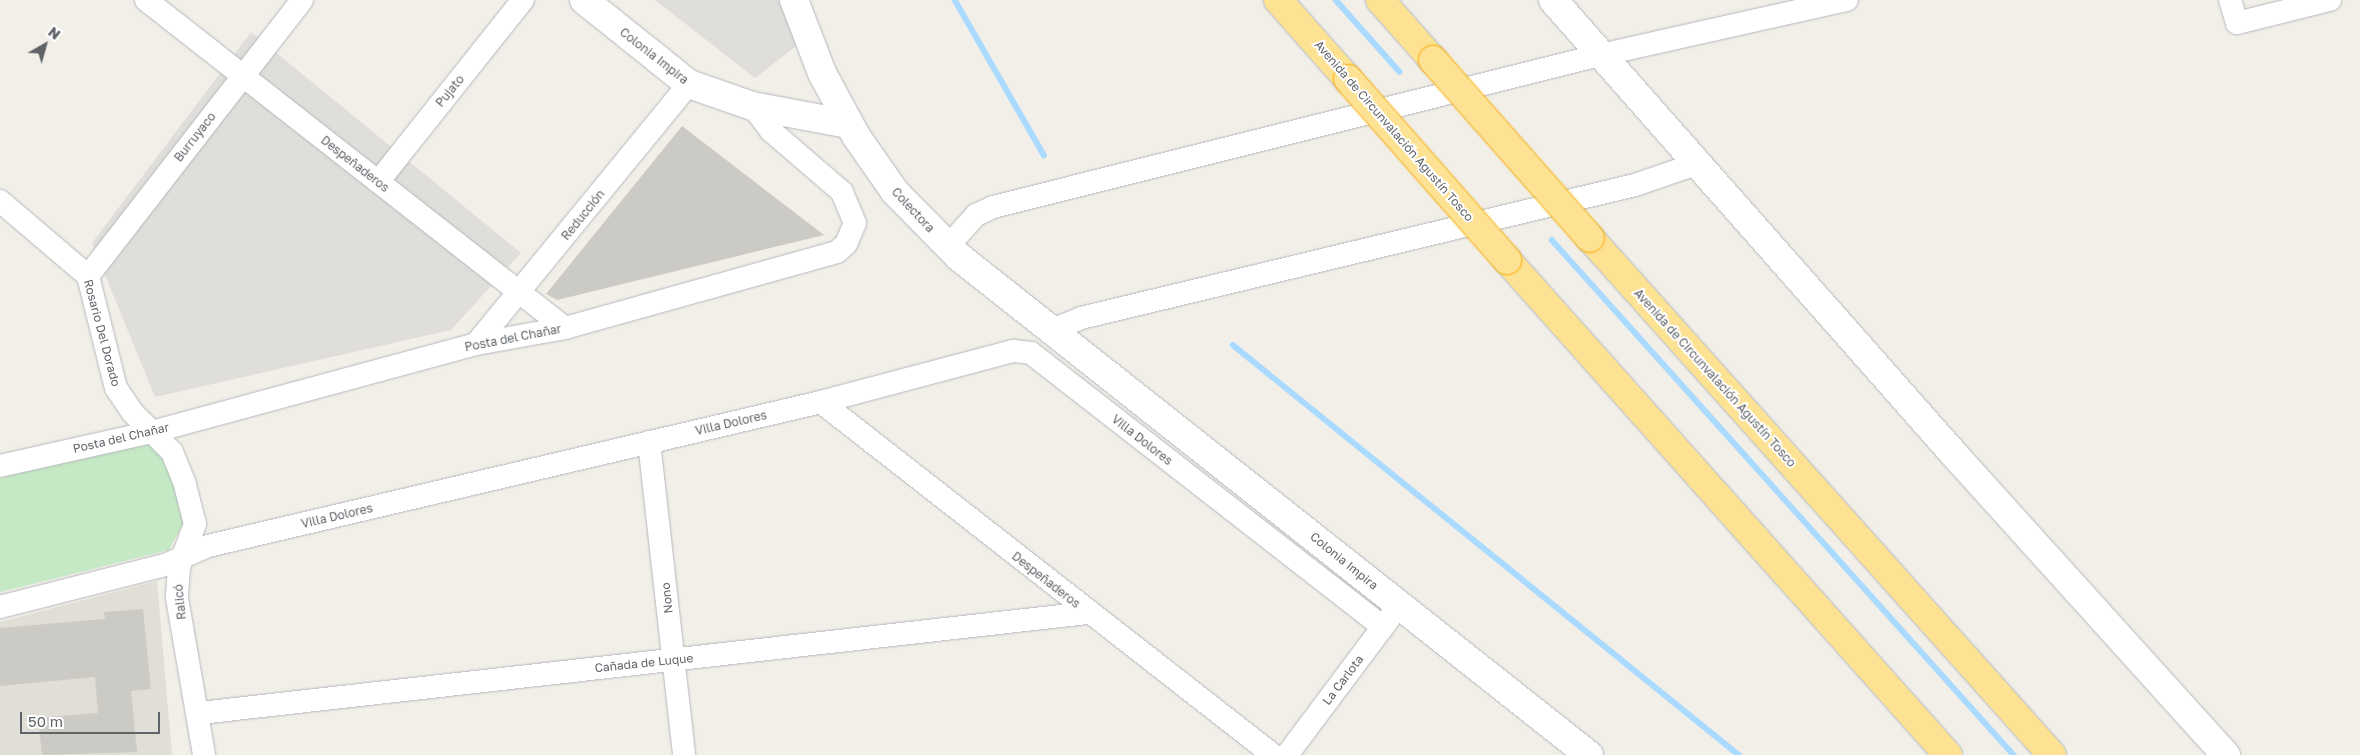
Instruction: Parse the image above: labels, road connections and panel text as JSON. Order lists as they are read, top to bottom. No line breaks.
{"streets":{"highway":["Avenida de Circunvalación Agustín Tosco"],"street":["Colonia Impira","Pujato","Burruyaco","Despeñaderos","Colectora","Reducción","Rosario Del Dorado","Posta del Chañar","Villa Dolores","Nono","Ralicó","Cañada de Luque","La Carlota"]},"crossings":[["Colonia Impira","Colectora"],["Colonia Impira","Reducción"],["Colonia Impira","Posta del Chañar"],["Colonia Impira","La Carlota"],["Pujato","Despeñaderos"],["Burruyaco","Despeñaderos"],["Burruyaco","Rosario Del Dorado"],["Despeñaderos","Reducción"],["Despeñaderos","Posta del Chañar"],["Despeñaderos","Villa Dolores"],["Despeñaderos","Cañada de Luque"],["Reducción","Posta del Chañar"],["Rosario Del Dorado","Posta del Chañar"],["Rosario Del Dorado","Ralicó"],["Posta del Chañar","Ralicó"],["Villa Dolores","Nono"],["Villa Dolores","Ralicó"],["Villa Dolores","La Carlota"],["Nono","Cañada de Luque"],["Ralicó","Cañada de Luque"]],"scale_bar":"50 m","north":"top right"}
